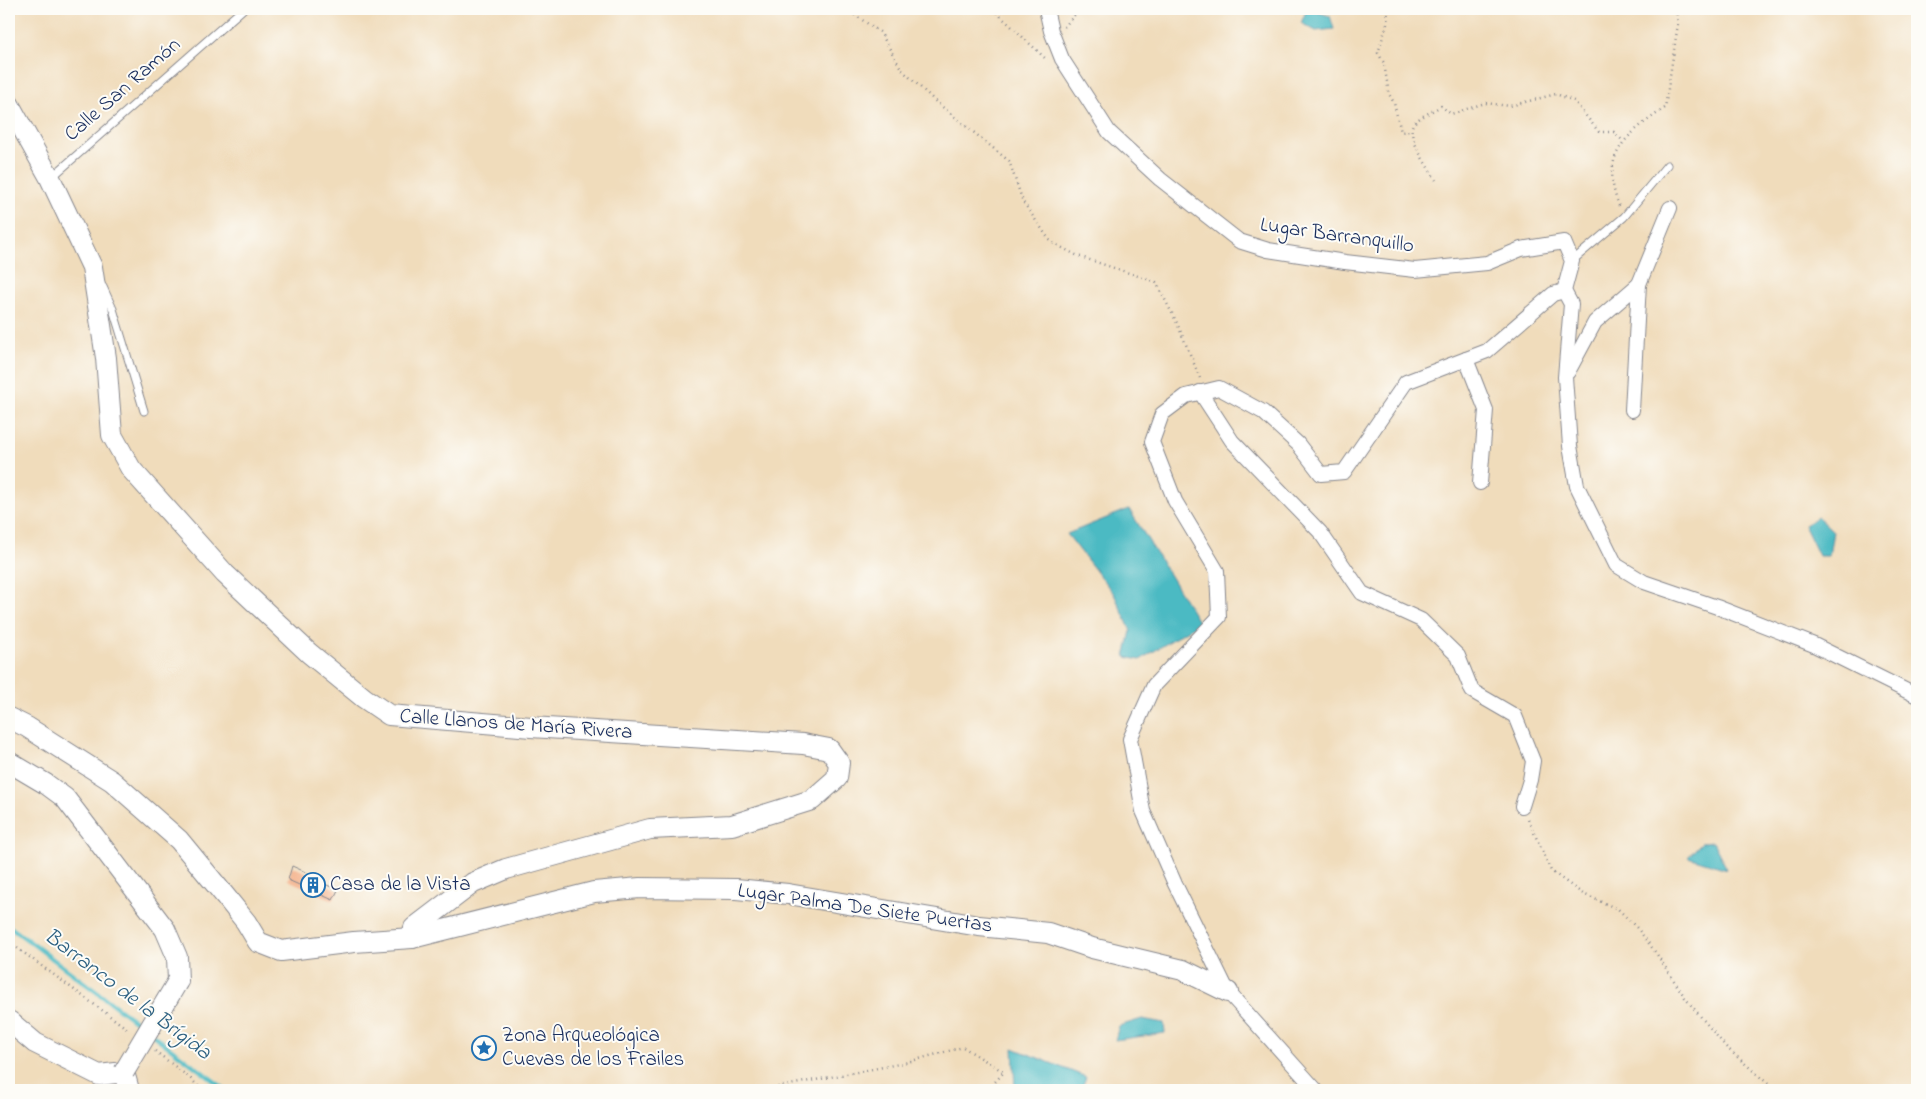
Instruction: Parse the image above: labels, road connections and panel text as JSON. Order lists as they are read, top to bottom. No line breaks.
{"streets":{"street":["Lugar Barranquillo","Calle Llanos de María Rivera","Lugar Palma De Siete Puertas"],"lane":["Calle San Ramón"]},"crossings":[["Calle San Ramón","Calle Llanos de María Rivera"],["Calle Llanos de María Rivera","Lugar Palma De Siete Puertas"]],"water":["Barranco de la Brígida"],"places":{"building":["Casa de la Vista"],"place":["Zona Arqueológica Cuevas de los Frailes"]}}
